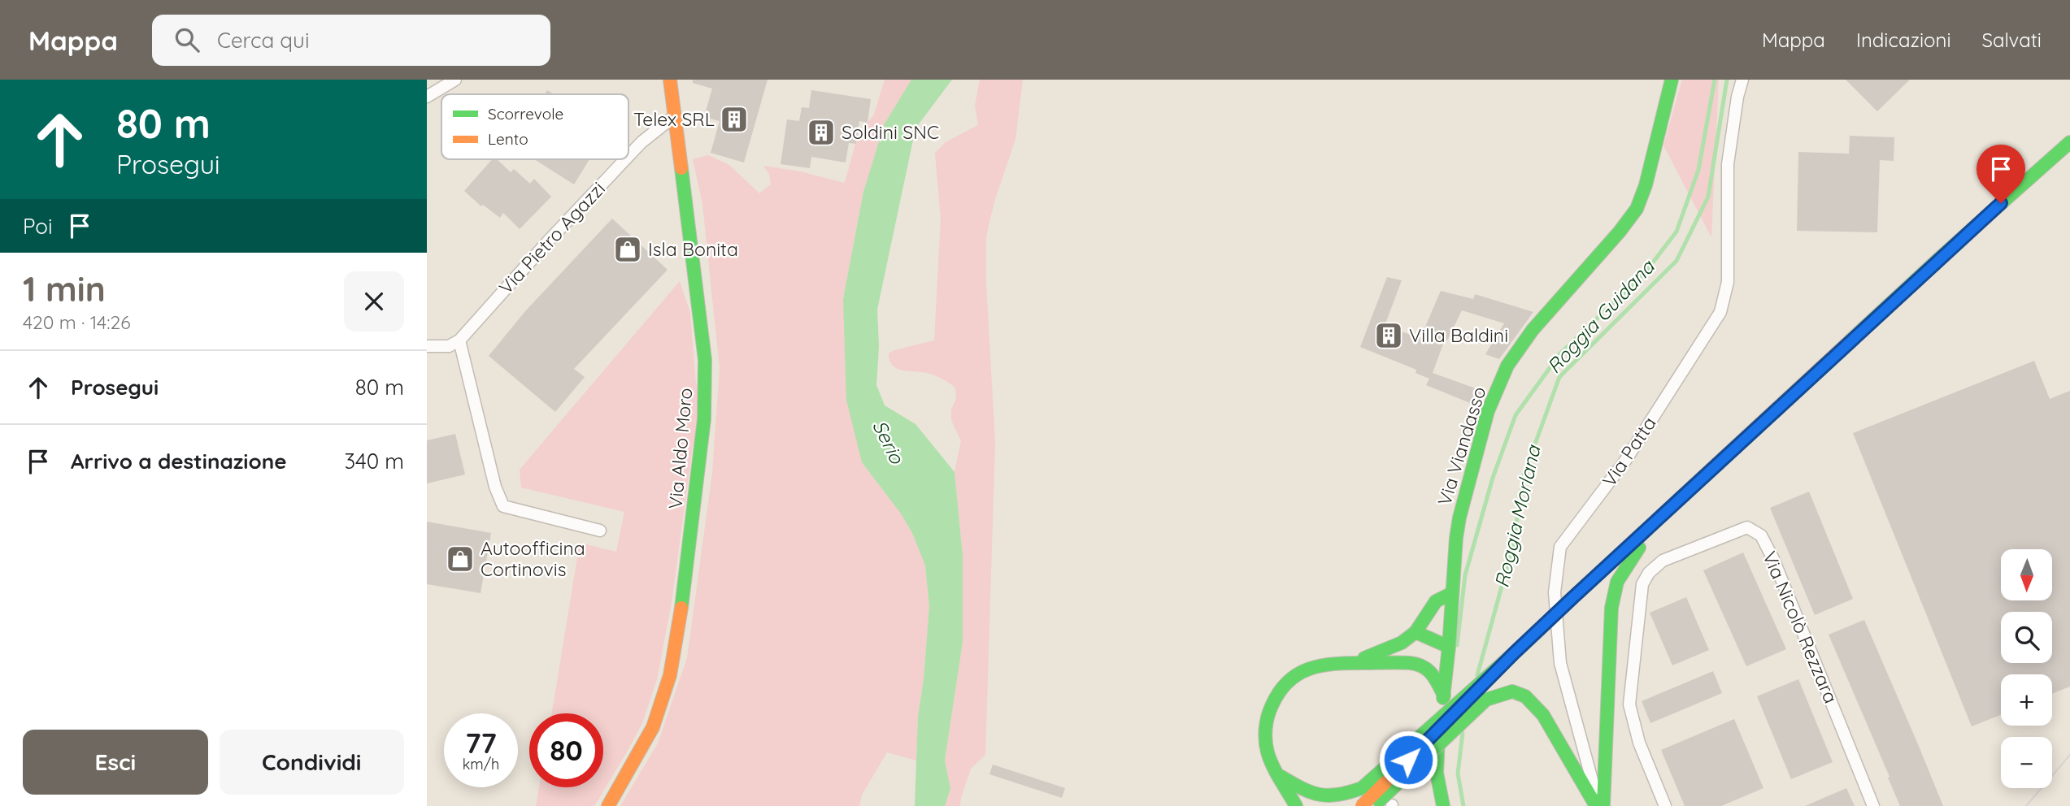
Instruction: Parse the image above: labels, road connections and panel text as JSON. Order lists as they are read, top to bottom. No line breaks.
{"streets":{"main road":["Via Viandasso","Via Aldo Moro"],"street":["Via Pietro Agazzi","Via Patta","Via Nicolò Rezzara"]},"crossings":[["Via Pietro Agazzi","Via Aldo Moro"]],"water":["Roggia Guidana","Serio","Roggia Morlana"],"places":{"building":["Telex SRL","Soldini SNC","Villa Baldini"],"shop":["Isla Bonita","Autoofficina Cortinovis"]},"legend":["Scorrevole","Lento"],"north":"bottom","page":{"header":"Mappa","search":"Cerca qui","nav":["Mappa","Indicazioni","Salvati"],"turn":["80 m","Prosegui"],"then":"Poi","heading":["1 min","420 m · 14:26"],"list":[{"name":"Prosegui","value":"80 m"},{"name":"Arrivo a destinazione","value":"340 m"}],"map_buttons":["+","−"],"speed":"77 km/h","limit":"80","buttons":["Esci","Condividi"]}}
